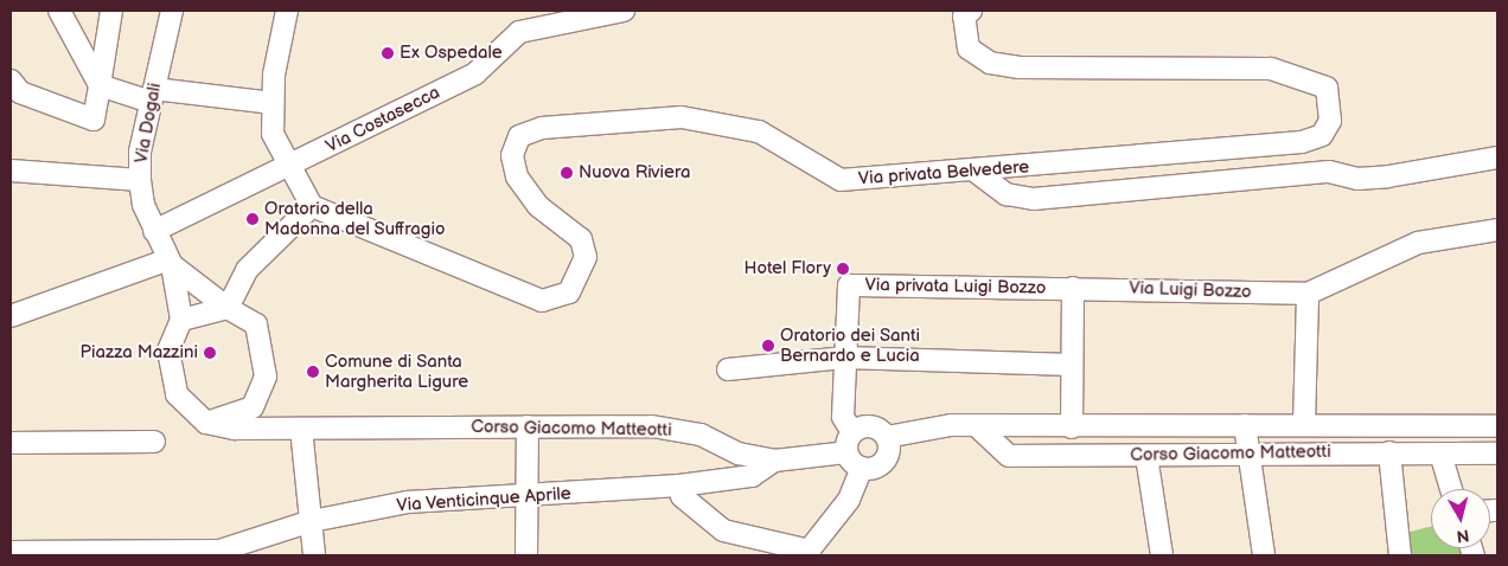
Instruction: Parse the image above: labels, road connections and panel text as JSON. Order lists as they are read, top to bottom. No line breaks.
{"streets":{"street":["Via Costasecca","Via Dogali","Via privata Belvedere","Via privata Luigi Bozzo","Via Luigi Bozzo","Corso Giacomo Matteotti","Via Venticinque Aprile"]},"crossings":[["Via Costasecca","Via Dogali"],["Via Dogali","Corso Giacomo Matteotti"],["Via privata Luigi Bozzo","Via Luigi Bozzo"],["Via privata Luigi Bozzo","Corso Giacomo Matteotti"],["Corso Giacomo Matteotti","Via Venticinque Aprile"]],"places":["Ex Ospedale","Nuova Riviera","Oratorio della Madonna del Suffragio","Hotel Flory","Oratorio dei Santi Bernardo e Lucia","Piazza Mazzini","Comune di Santa Margherita Ligure"],"north":"bottom"}
